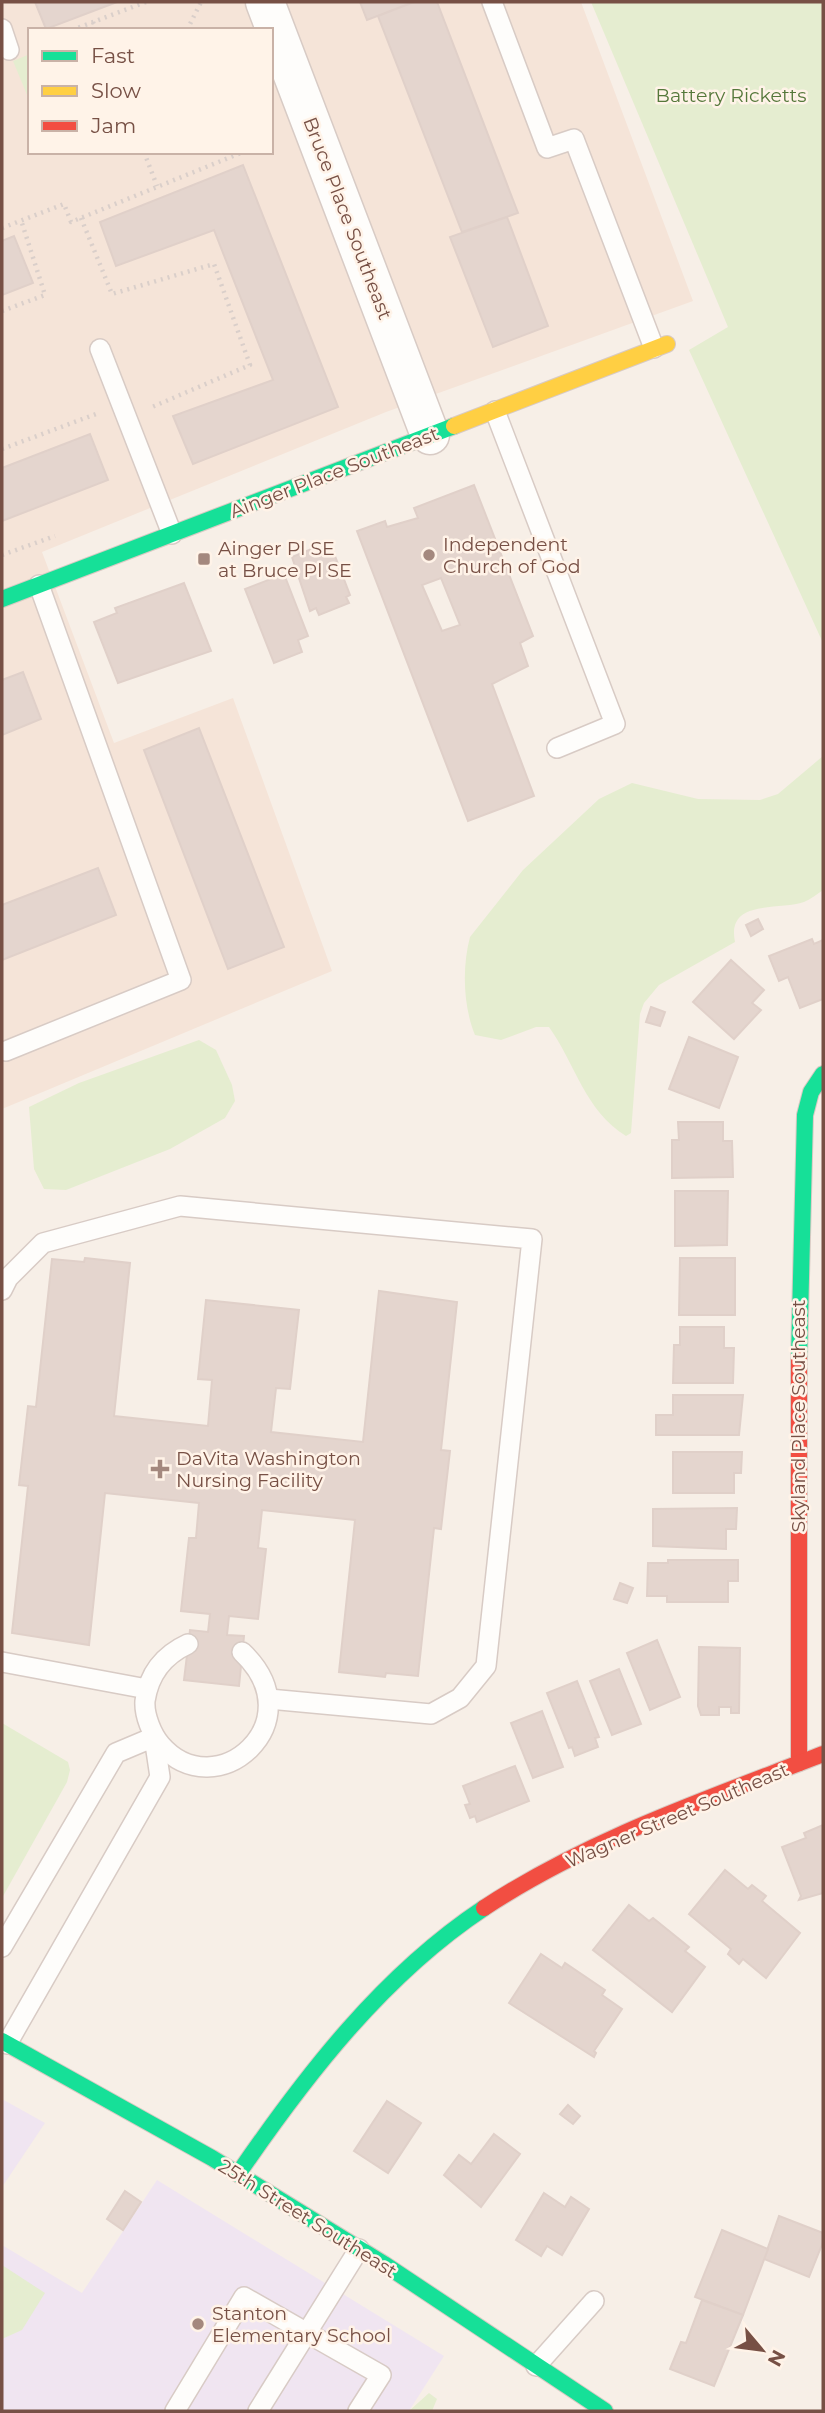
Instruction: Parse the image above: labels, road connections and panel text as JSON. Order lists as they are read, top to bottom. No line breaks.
{"streets":{"street":["Bruce Place Southeast","Ainger Place Southeast","Skyland Place Southeast","Wagner Street Southeast","25th Street Southeast"]},"crossings":[["Bruce Place Southeast","Ainger Place Southeast"],["Skyland Place Southeast","Wagner Street Southeast"],["Wagner Street Southeast","25th Street Southeast"]],"parks":["Battery Ricketts"],"places":{"other":["Independent Church of God","Stanton Elementary School"],"transit":["Ainger Pl SE at Bruce Pl SE"],"health":["DaVita Washington Nursing Facility"]},"legend":["Fast","Slow","Jam"],"north":"bottom right"}
